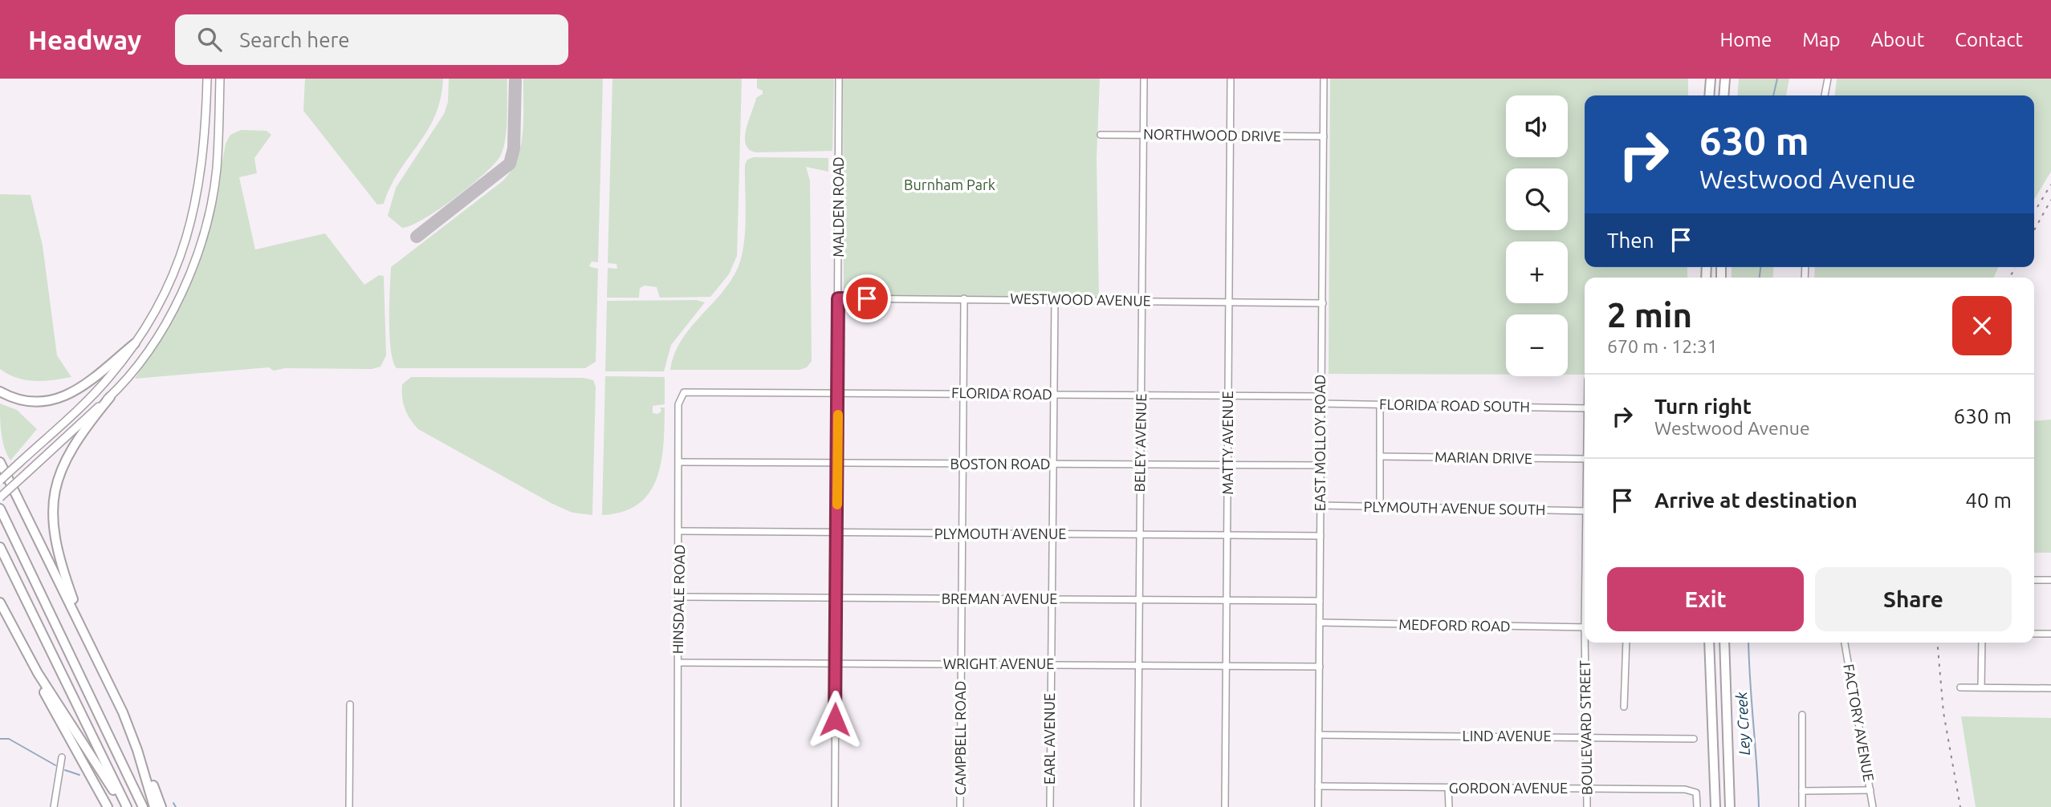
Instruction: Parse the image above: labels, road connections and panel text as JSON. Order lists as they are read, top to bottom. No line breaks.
{"streets":{"street":["NORTHWOOD DRIVE","MALDEN ROAD","WESTWOOD AVENUE","FLORIDA ROAD","FLORIDA ROAD SOUTH","BELEY AVENUE","MATTY AVENUE","EAST MOLLOY ROAD","MARIAN DRIVE","BOSTON ROAD","PLYMOUTH AVENUE SOUTH","PLYMOUTH AVENUE","HINSDALE ROAD","BREMAN AVENUE","MEDFORD ROAD","WRIGHT AVENUE","FACTORY AVENUE","BOULEVARD STREET","LIND AVENUE","CAMPBELL ROAD","EARL AVENUE","GORDON AVENUE"]},"crossings":[["NORTHWOOD DRIVE","BELEY AVENUE"],["NORTHWOOD DRIVE","MATTY AVENUE"],["NORTHWOOD DRIVE","EAST MOLLOY ROAD"],["MALDEN ROAD","WESTWOOD AVENUE"],["MALDEN ROAD","FLORIDA ROAD"],["MALDEN ROAD","BOSTON ROAD"],["MALDEN ROAD","PLYMOUTH AVENUE"],["MALDEN ROAD","BREMAN AVENUE"],["MALDEN ROAD","WRIGHT AVENUE"],["WESTWOOD AVENUE","BELEY AVENUE"],["WESTWOOD AVENUE","MATTY AVENUE"],["WESTWOOD AVENUE","EAST MOLLOY ROAD"],["WESTWOOD AVENUE","CAMPBELL ROAD"],["WESTWOOD AVENUE","EARL AVENUE"],["FLORIDA ROAD","FLORIDA ROAD SOUTH"],["FLORIDA ROAD","BELEY AVENUE"],["FLORIDA ROAD","MATTY AVENUE"],["FLORIDA ROAD","EAST MOLLOY ROAD"],["FLORIDA ROAD","HINSDALE ROAD"],["FLORIDA ROAD","CAMPBELL ROAD"],["FLORIDA ROAD","EARL AVENUE"],["FLORIDA ROAD SOUTH","EAST MOLLOY ROAD"],["BELEY AVENUE","BOSTON ROAD"],["BELEY AVENUE","PLYMOUTH AVENUE"],["BELEY AVENUE","BREMAN AVENUE"],["BELEY AVENUE","WRIGHT AVENUE"],["MATTY AVENUE","BOSTON ROAD"],["MATTY AVENUE","PLYMOUTH AVENUE"],["MATTY AVENUE","BREMAN AVENUE"],["MATTY AVENUE","WRIGHT AVENUE"],["EAST MOLLOY ROAD","BOSTON ROAD"],["EAST MOLLOY ROAD","PLYMOUTH AVENUE SOUTH"],["EAST MOLLOY ROAD","PLYMOUTH AVENUE"],["EAST MOLLOY ROAD","BREMAN AVENUE"],["EAST MOLLOY ROAD","MEDFORD ROAD"],["EAST MOLLOY ROAD","WRIGHT AVENUE"],["EAST MOLLOY ROAD","LIND AVENUE"],["EAST MOLLOY ROAD","GORDON AVENUE"],["BOSTON ROAD","HINSDALE ROAD"],["BOSTON ROAD","CAMPBELL ROAD"],["BOSTON ROAD","EARL AVENUE"],["PLYMOUTH AVENUE","HINSDALE ROAD"],["PLYMOUTH AVENUE","CAMPBELL ROAD"],["PLYMOUTH AVENUE","EARL AVENUE"],["HINSDALE ROAD","BREMAN AVENUE"],["HINSDALE ROAD","WRIGHT AVENUE"],["BREMAN AVENUE","CAMPBELL ROAD"],["BREMAN AVENUE","EARL AVENUE"],["WRIGHT AVENUE","CAMPBELL ROAD"],["WRIGHT AVENUE","EARL AVENUE"],["BOULEVARD STREET","LIND AVENUE"],["BOULEVARD STREET","GORDON AVENUE"]],"water":["Ley Creek"],"parks":["Burnham Park"],"page":{"header":"Headway","search":"Search here","nav":["Home","Map","About","Contact"],"map_buttons":["+","−"],"turn":["630 m","Westwood Avenue"],"then":"Then","heading":["2 min","670 m · 12:31"],"list":[{"name":"Turn right","note":"Westwood Avenue","value":"630 m"},{"name":"Arrive at destination","value":"40 m"}],"buttons":["Exit","Share"]}}
